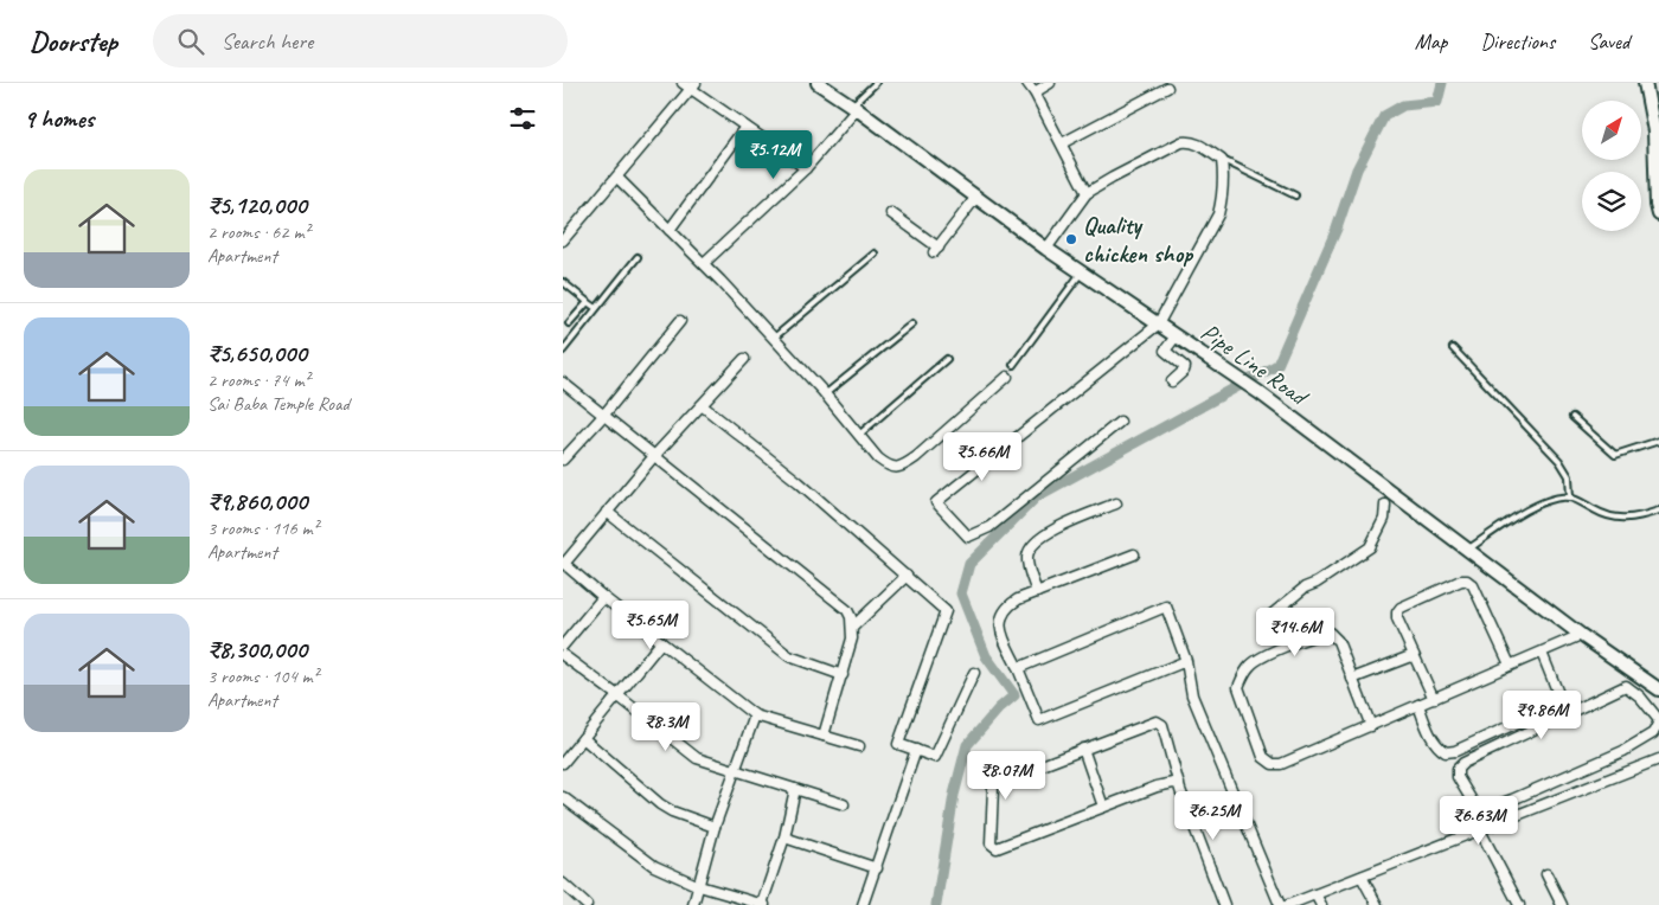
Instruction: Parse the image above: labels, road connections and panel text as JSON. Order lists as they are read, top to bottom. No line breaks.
{"streets":{"street":["Pipe Line Road"]},"places":["Quality chicken shop"],"north":"top right","page":{"header":"Doorstep","search":"Search here","nav":["Map","Directions","Saved"],"heading":"9 homes","price":["₹5.12M","₹5.66M","₹5.65M","₹14.6M","₹9.86M","₹8.3M","₹8.07M","₹6.25M","₹6.63M"],"list":[{"name":"₹5,120,000","note":"2 rooms · 62 m² · Apartment"},{"name":"₹5,650,000","note":"2 rooms · 74 m² · Sai Baba Temple Road"},{"name":"₹9,860,000","note":"3 rooms · 116 m² · Apartment"},{"name":"₹8,300,000","note":"3 rooms · 104 m² · Apartment"}]}}
